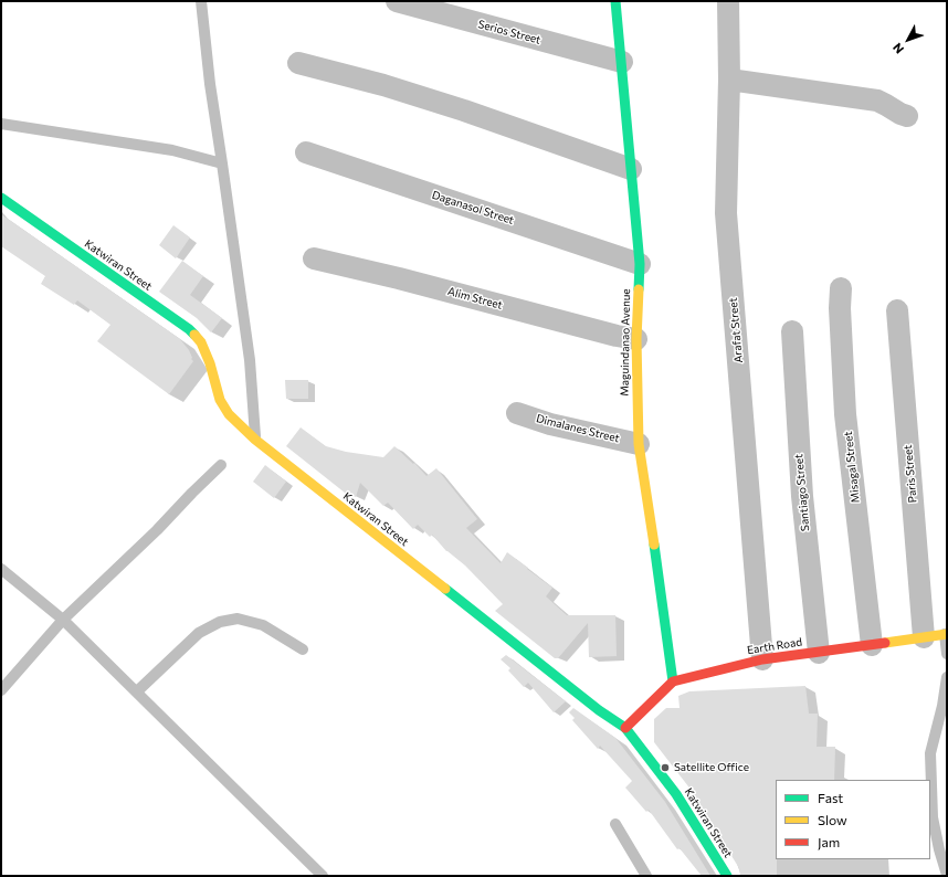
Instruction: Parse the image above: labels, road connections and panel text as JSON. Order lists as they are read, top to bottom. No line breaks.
{"streets":{"street":["Serios Street","Daganasol Street","Katwiran Street","Alim Street","Arafat Street","Maguindanao Avenue","Dimalanes Street","Misagal Street","Paris Street","Santiago Street","Earth Road"]},"crossings":[["Serios Street","Maguindanao Avenue"],["Daganasol Street","Maguindanao Avenue"],["Katwiran Street","Earth Road"],["Alim Street","Maguindanao Avenue"],["Arafat Street","Earth Road"],["Maguindanao Avenue","Dimalanes Street"],["Maguindanao Avenue","Earth Road"],["Misagal Street","Earth Road"],["Paris Street","Earth Road"],["Santiago Street","Earth Road"]],"places":["Satellite Office"],"legend":["Fast","Slow","Jam"],"north":"bottom left"}
